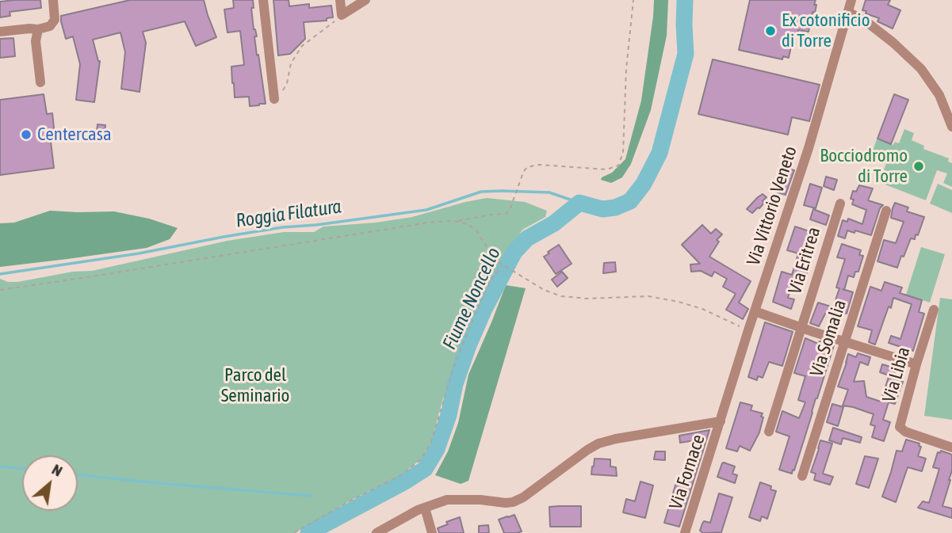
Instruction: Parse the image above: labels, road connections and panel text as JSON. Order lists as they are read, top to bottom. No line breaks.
{"streets":{"street":["Via Vittorio Veneto","Via Eritrea","Via Somalia","Via Libia","Via Fornace"]},"crossings":[["Via Vittorio Veneto","Via Fornace"]],"water":["Roggia Filatura","Fiume Noncello"],"parks":["Parco del Seminario"],"places":["Ex cotonificio di Torre","Centercasa","Bocciodromo di Torre"],"north":"top right"}
